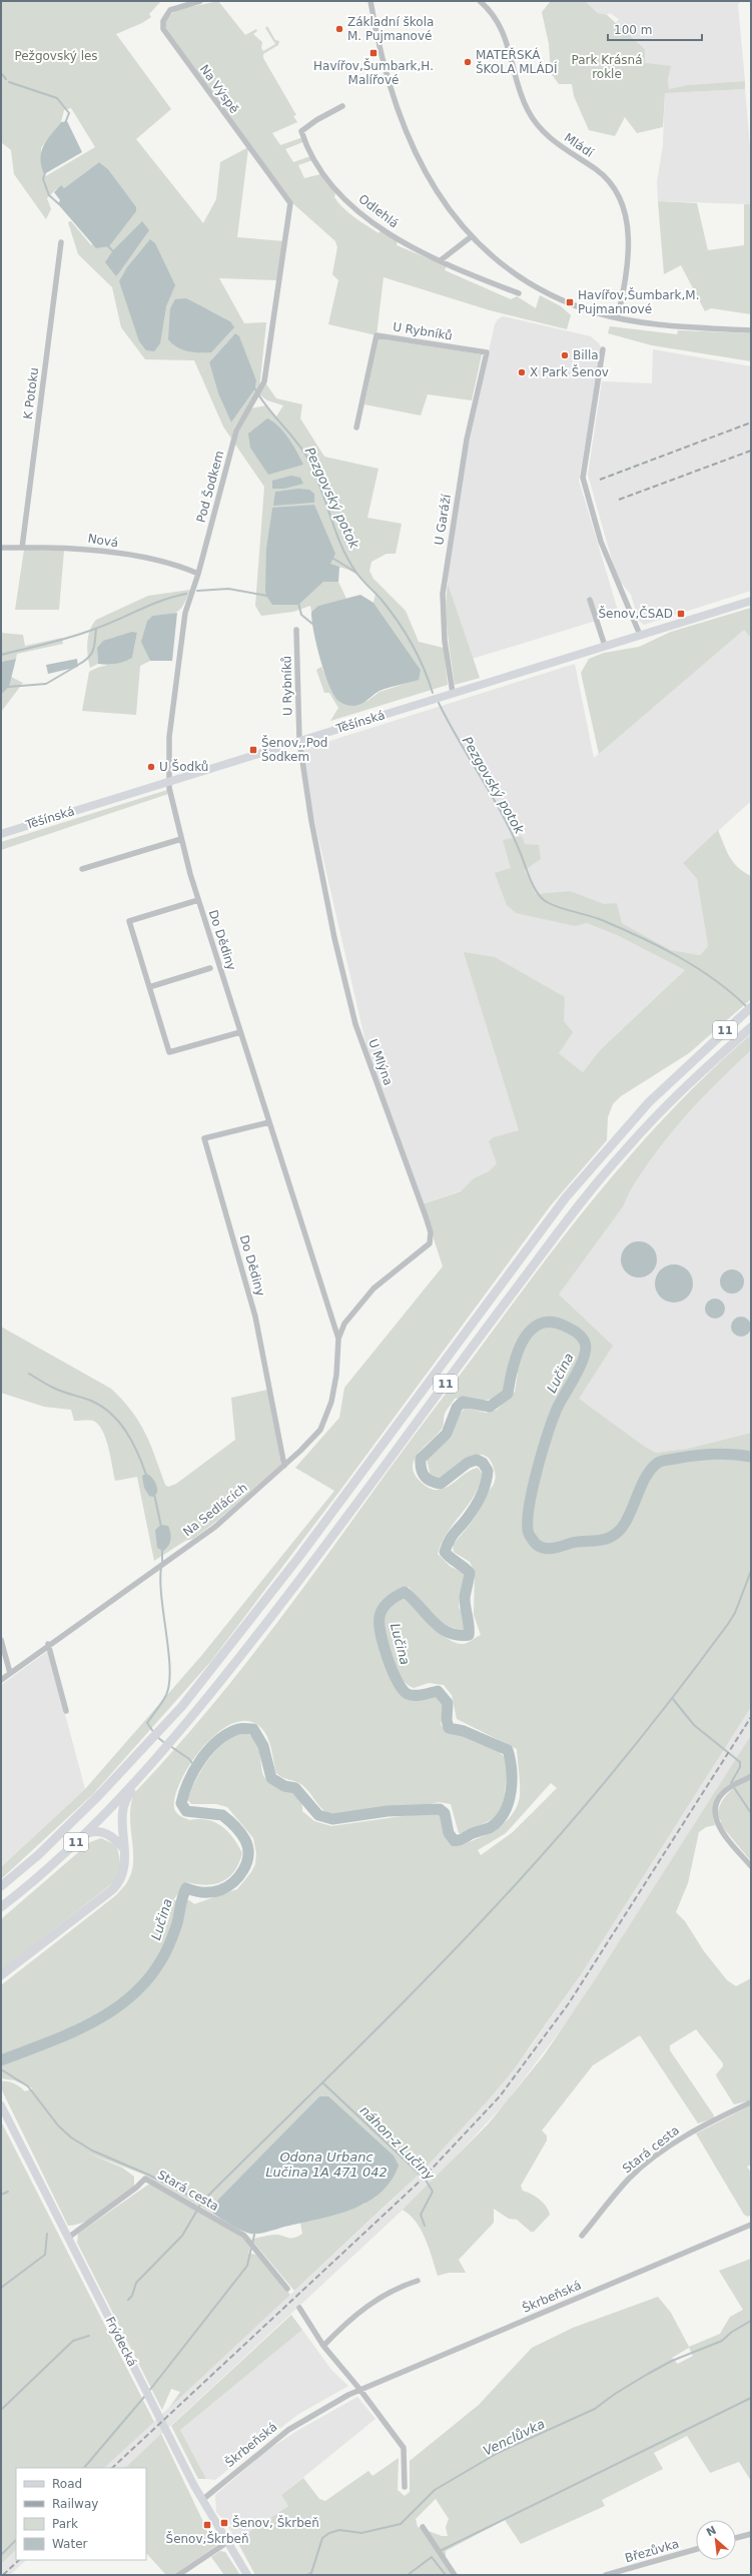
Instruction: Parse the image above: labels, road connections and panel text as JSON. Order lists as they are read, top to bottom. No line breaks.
{"streets":{"highway":["11"],"main road":["Těšínská","Frýdecká"],"street":["Na Výspě","Mládí","Odlehlá","U Rybníků","K Potoku","Pod Šodkem","U Garáží","Nová","Do Dědiny","U Mlýna","Na Sedlácích","Stará cesta","Škrbeňská","Březůvka"]},"crossings":[["Na Výspě","Pod Šodkem"],["U Rybníků","U Garáží"],["U Rybníků","Těšínská"],["U Rybníků","U Mlýna"],["K Potoku","Nová"],["Pod Šodkem","Nová"],["Pod Šodkem","Těšínská"],["Pod Šodkem","Do Dědiny"],["U Garáží","Těšínská"],["Těšínská","Do Dědiny"],["Těšínská","U Mlýna"],["Do Dědiny","U Mlýna"],["Do Dědiny","Na Sedlácích"],["U Mlýna","Na Sedlácích"],["Stará cesta","Frýdecká"],["Škrbeňská","Frýdecká"]],"water":["Pezgovský potok","Lučina","náhon-z Lučiny","Odona Urbanc Lučina 1A 471 042","Venclůvka"],"parks":["Pežgovský les","Park Krásná rokle"],"places":{"other":["Základní škola M. Pujmanové","MATEŘSKÁ ŠKOLA MLÁDÍ","Billa","X Park Šenov","U Šodků"],"transit":["Havířov,Šumbark,H. Malířové","Havířov,Šumbark,M. Pujmannové","Šenov,ČSAD","Šenov,,Pod Šodkem","Šenov, Škrbeň","Šenov,Škrbeň"]},"legend":["Road","Railway","Park","Water"],"scale_bar":"100 m","north":"top left"}
